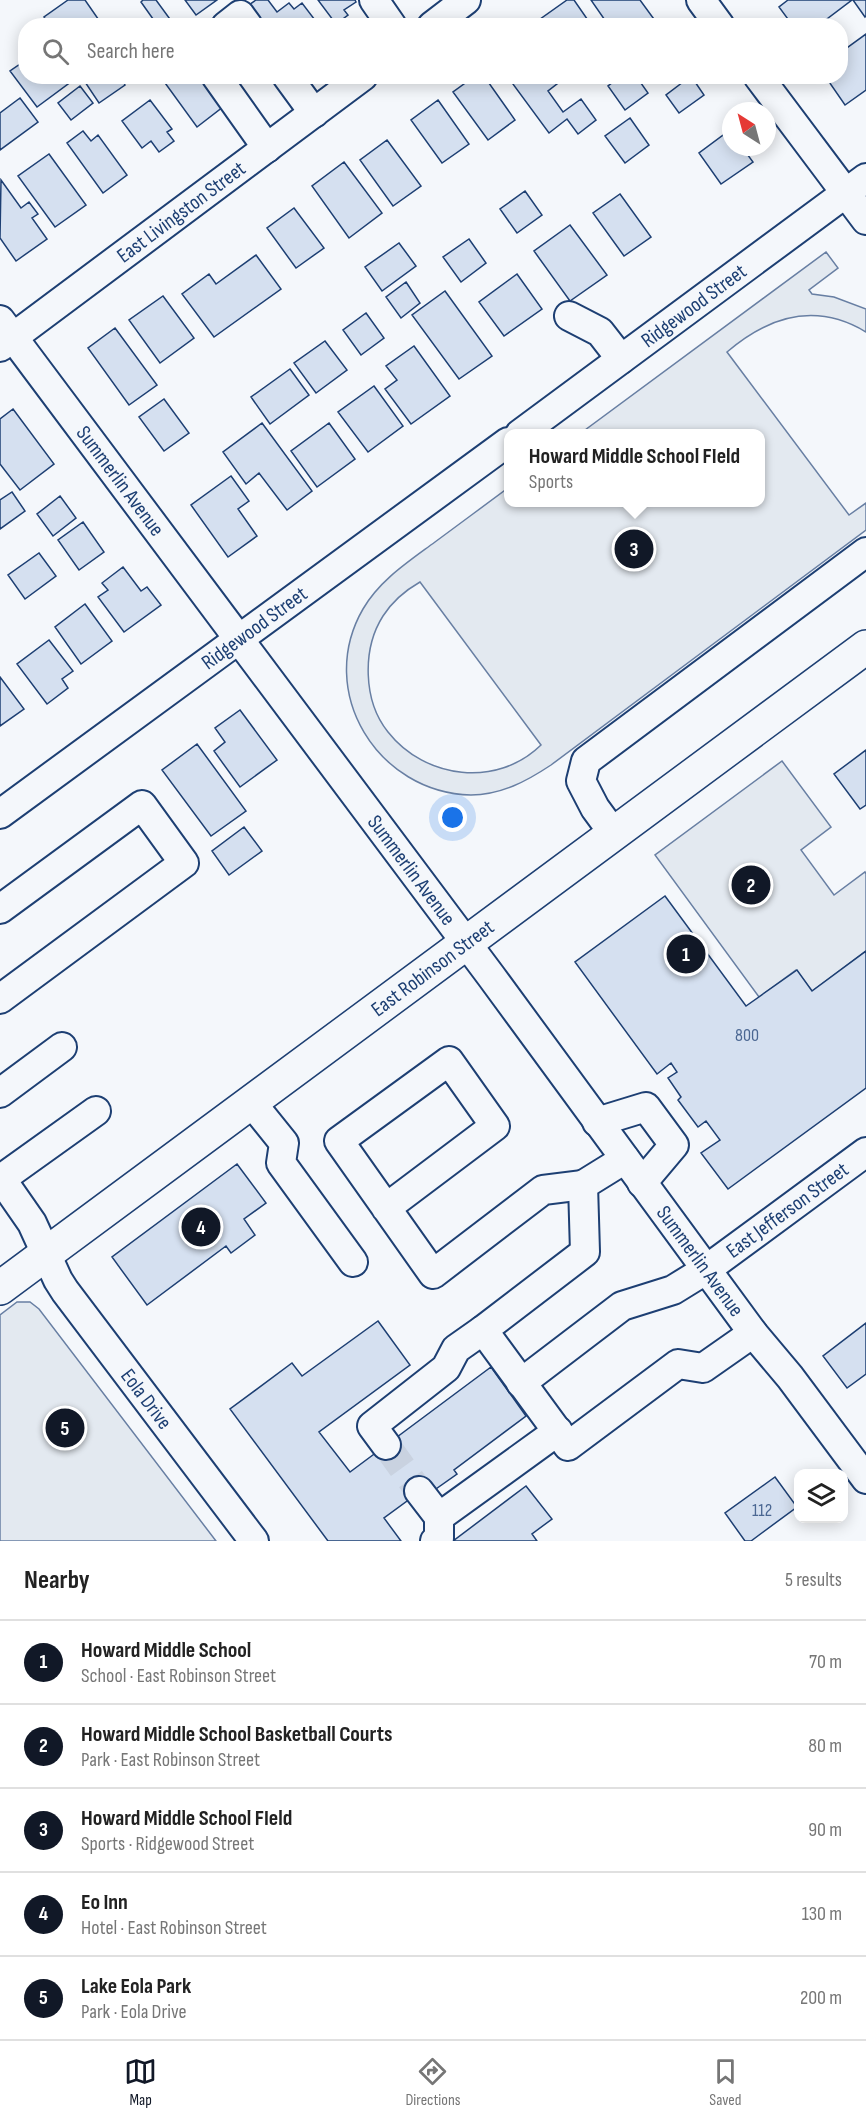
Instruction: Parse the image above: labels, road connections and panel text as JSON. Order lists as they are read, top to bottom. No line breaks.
{"streets":{"main road":["East Robinson Street"],"street":["East Livingston Street","Ridgewood Street","Summerlin Avenue","East Jefferson Street","Eola Drive"]},"crossings":[["East Livingston Street","Summerlin Avenue"],["Ridgewood Street","Summerlin Avenue"],["Summerlin Avenue","East Robinson Street"],["Summerlin Avenue","East Jefferson Street"],["East Robinson Street","Eola Drive"]],"house_numbers":["800","112"],"north":"top left","page":{"search":"Search here","popup":["Howard Middle School FIeld","Sports"],"pins":["3","2","1","4","5"],"heading":["Nearby","5 results"],"list":[{"mark":"1","name":"Howard Middle School","note":"School · East Robinson Street","value":"70 m"},{"mark":"2","name":"Howard Middle School Basketball Courts","note":"Park · East Robinson Street","value":"80 m"},{"mark":"3","name":"Howard Middle School FIeld","note":"Sports · Ridgewood Street","value":"90 m"},{"mark":"4","name":"Eo Inn","note":"Hotel · East Robinson Street","value":"130 m"},{"mark":"5","name":"Lake Eola Park","note":"Park · Eola Drive","value":"200 m"}],"nav":["Map","Directions","Saved"]}}
